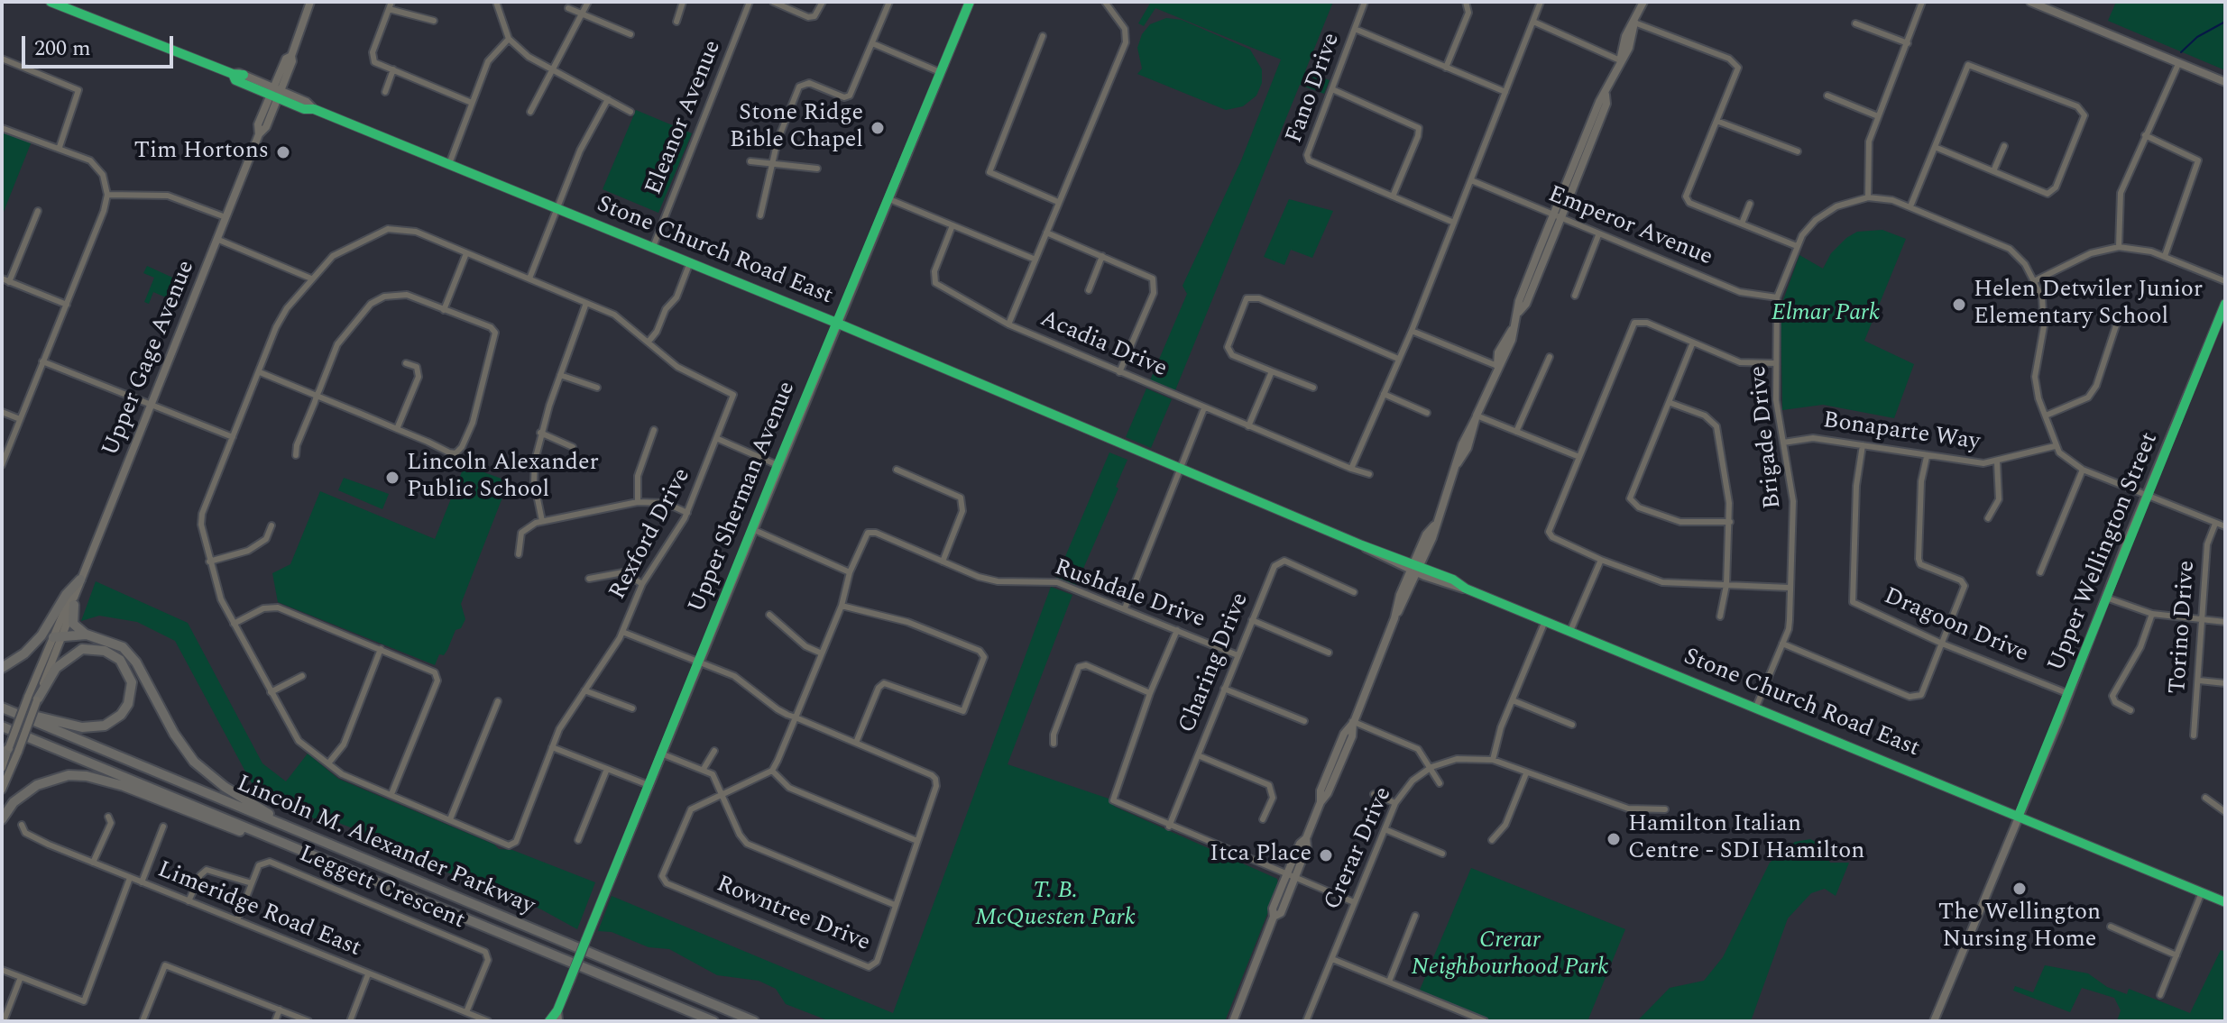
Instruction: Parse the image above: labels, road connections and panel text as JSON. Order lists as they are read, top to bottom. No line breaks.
{"streets":{"highway":["Lincoln M. Alexander Parkway"],"main road":["Stone Church Road East","Upper Gage Avenue","Upper Sherman Avenue","Upper Wellington Street"],"street":["Fano Drive","Eleanor Avenue","Emperor Avenue","Acadia Drive","Bonaparte Way","Brigade Drive","Rexford Drive","Rushdale Drive","Dragoon Drive","Torino Drive","Charing Drive","Crerar Drive","Leggett Crescent","Limeridge Road East","Rowntree Drive"]},"crossings":[["Eleanor Avenue","Stone Church Road East"],["Emperor Avenue","Brigade Drive"],["Stone Church Road East","Upper Gage Avenue"],["Stone Church Road East","Brigade Drive"],["Stone Church Road East","Upper Sherman Avenue"],["Stone Church Road East","Upper Wellington Street"],["Bonaparte Way","Brigade Drive"],["Bonaparte Way","Dragoon Drive"],["Upper Sherman Avenue","Rowntree Drive"],["Rexford Drive","Rowntree Drive"],["Upper Wellington Street","Dragoon Drive"],["Rushdale Drive","Charing Drive"],["Rushdale Drive","Rowntree Drive"],["Leggett Crescent","Limeridge Road East"]],"parks":["Elmar Park","T. B. McQuesten Park","Crerar Neighbourhood Park"],"places":["Stone Ridge Bible Chapel","Tim Hortons","Helen Detwiler Junior Elementary School","Lincoln Alexander Public School","Hamilton Italian Centre - SDI Hamilton","Itca Place","The Wellington Nursing Home"],"scale_bar":"200 m"}
